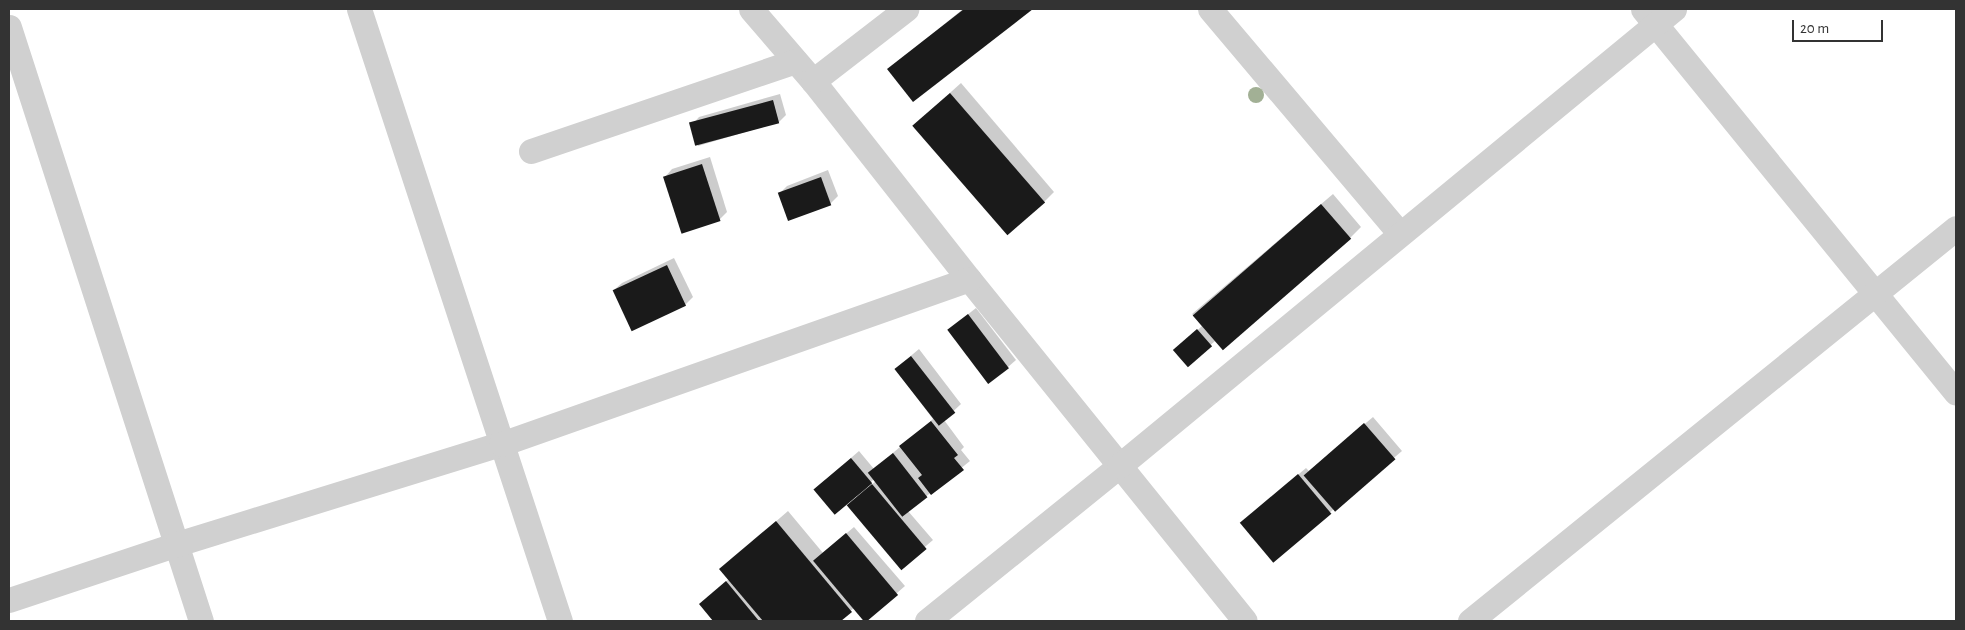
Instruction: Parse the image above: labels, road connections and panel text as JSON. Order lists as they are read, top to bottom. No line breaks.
{"scale_bar":"20 m"}
